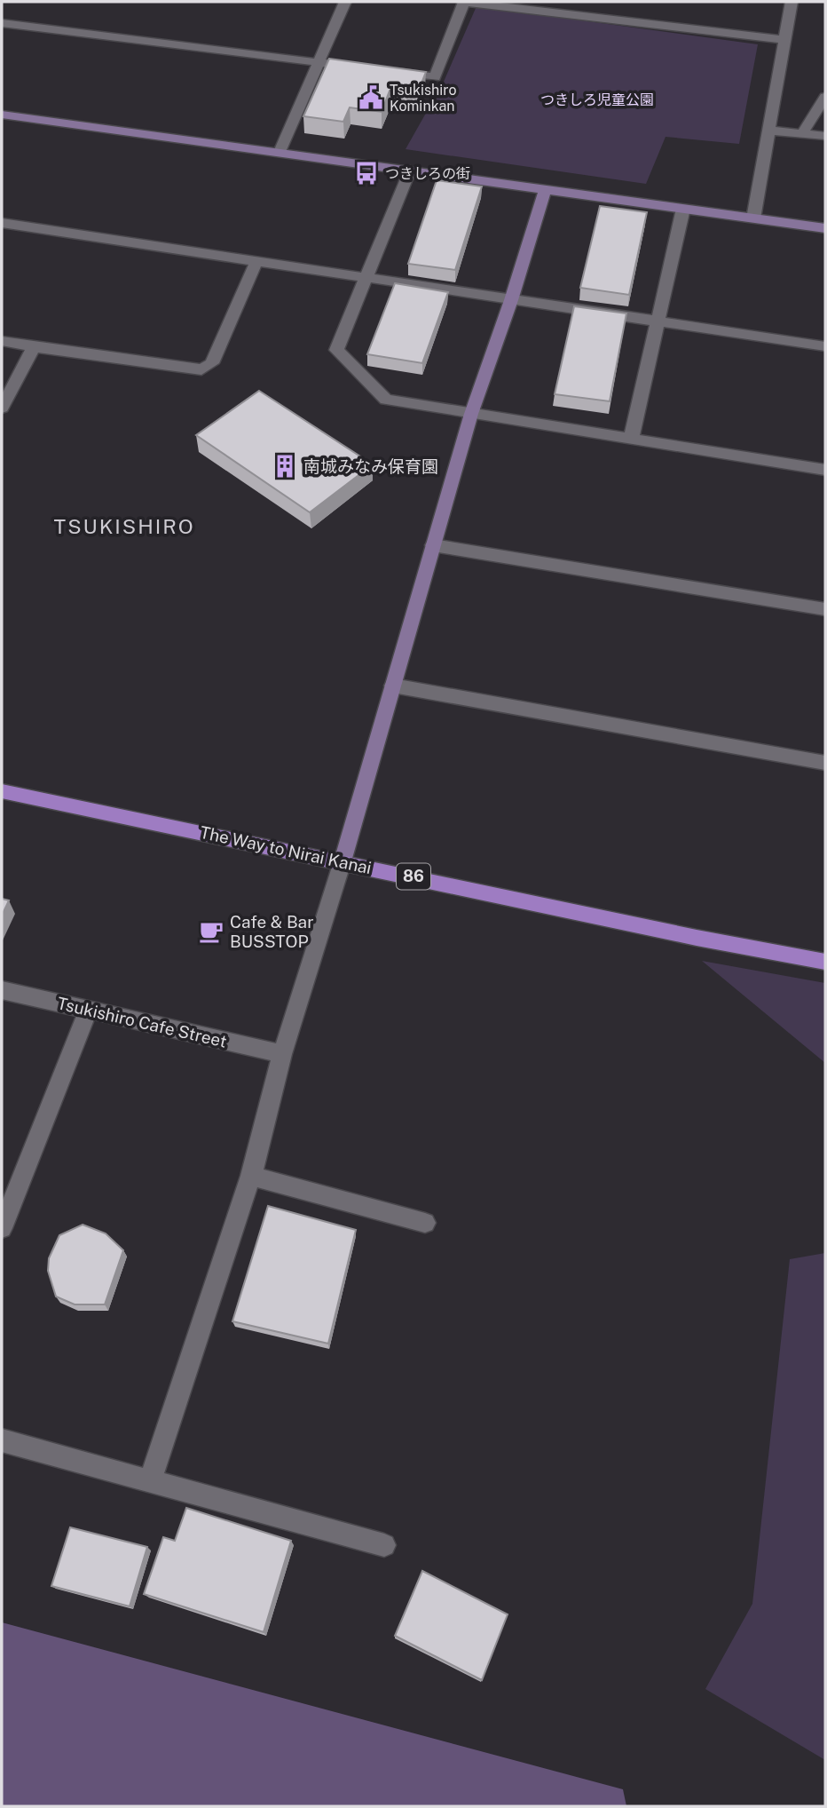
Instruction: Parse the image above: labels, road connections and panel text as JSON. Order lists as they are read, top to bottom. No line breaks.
{"streets":{"main road":["The Way to Nirai Kanai","86"],"street":["Tsukishiro Cafe Street"]},"districts":["TSUKISHIRO"],"parks":["つきしろ児童公園"],"places":{"public building":["Tsukishiro Kominkan"],"bus stop":["つきしろの街"],"building":["南城みなみ保育園"],"cafe":["Cafe & Bar BUSSTOP"]}}
